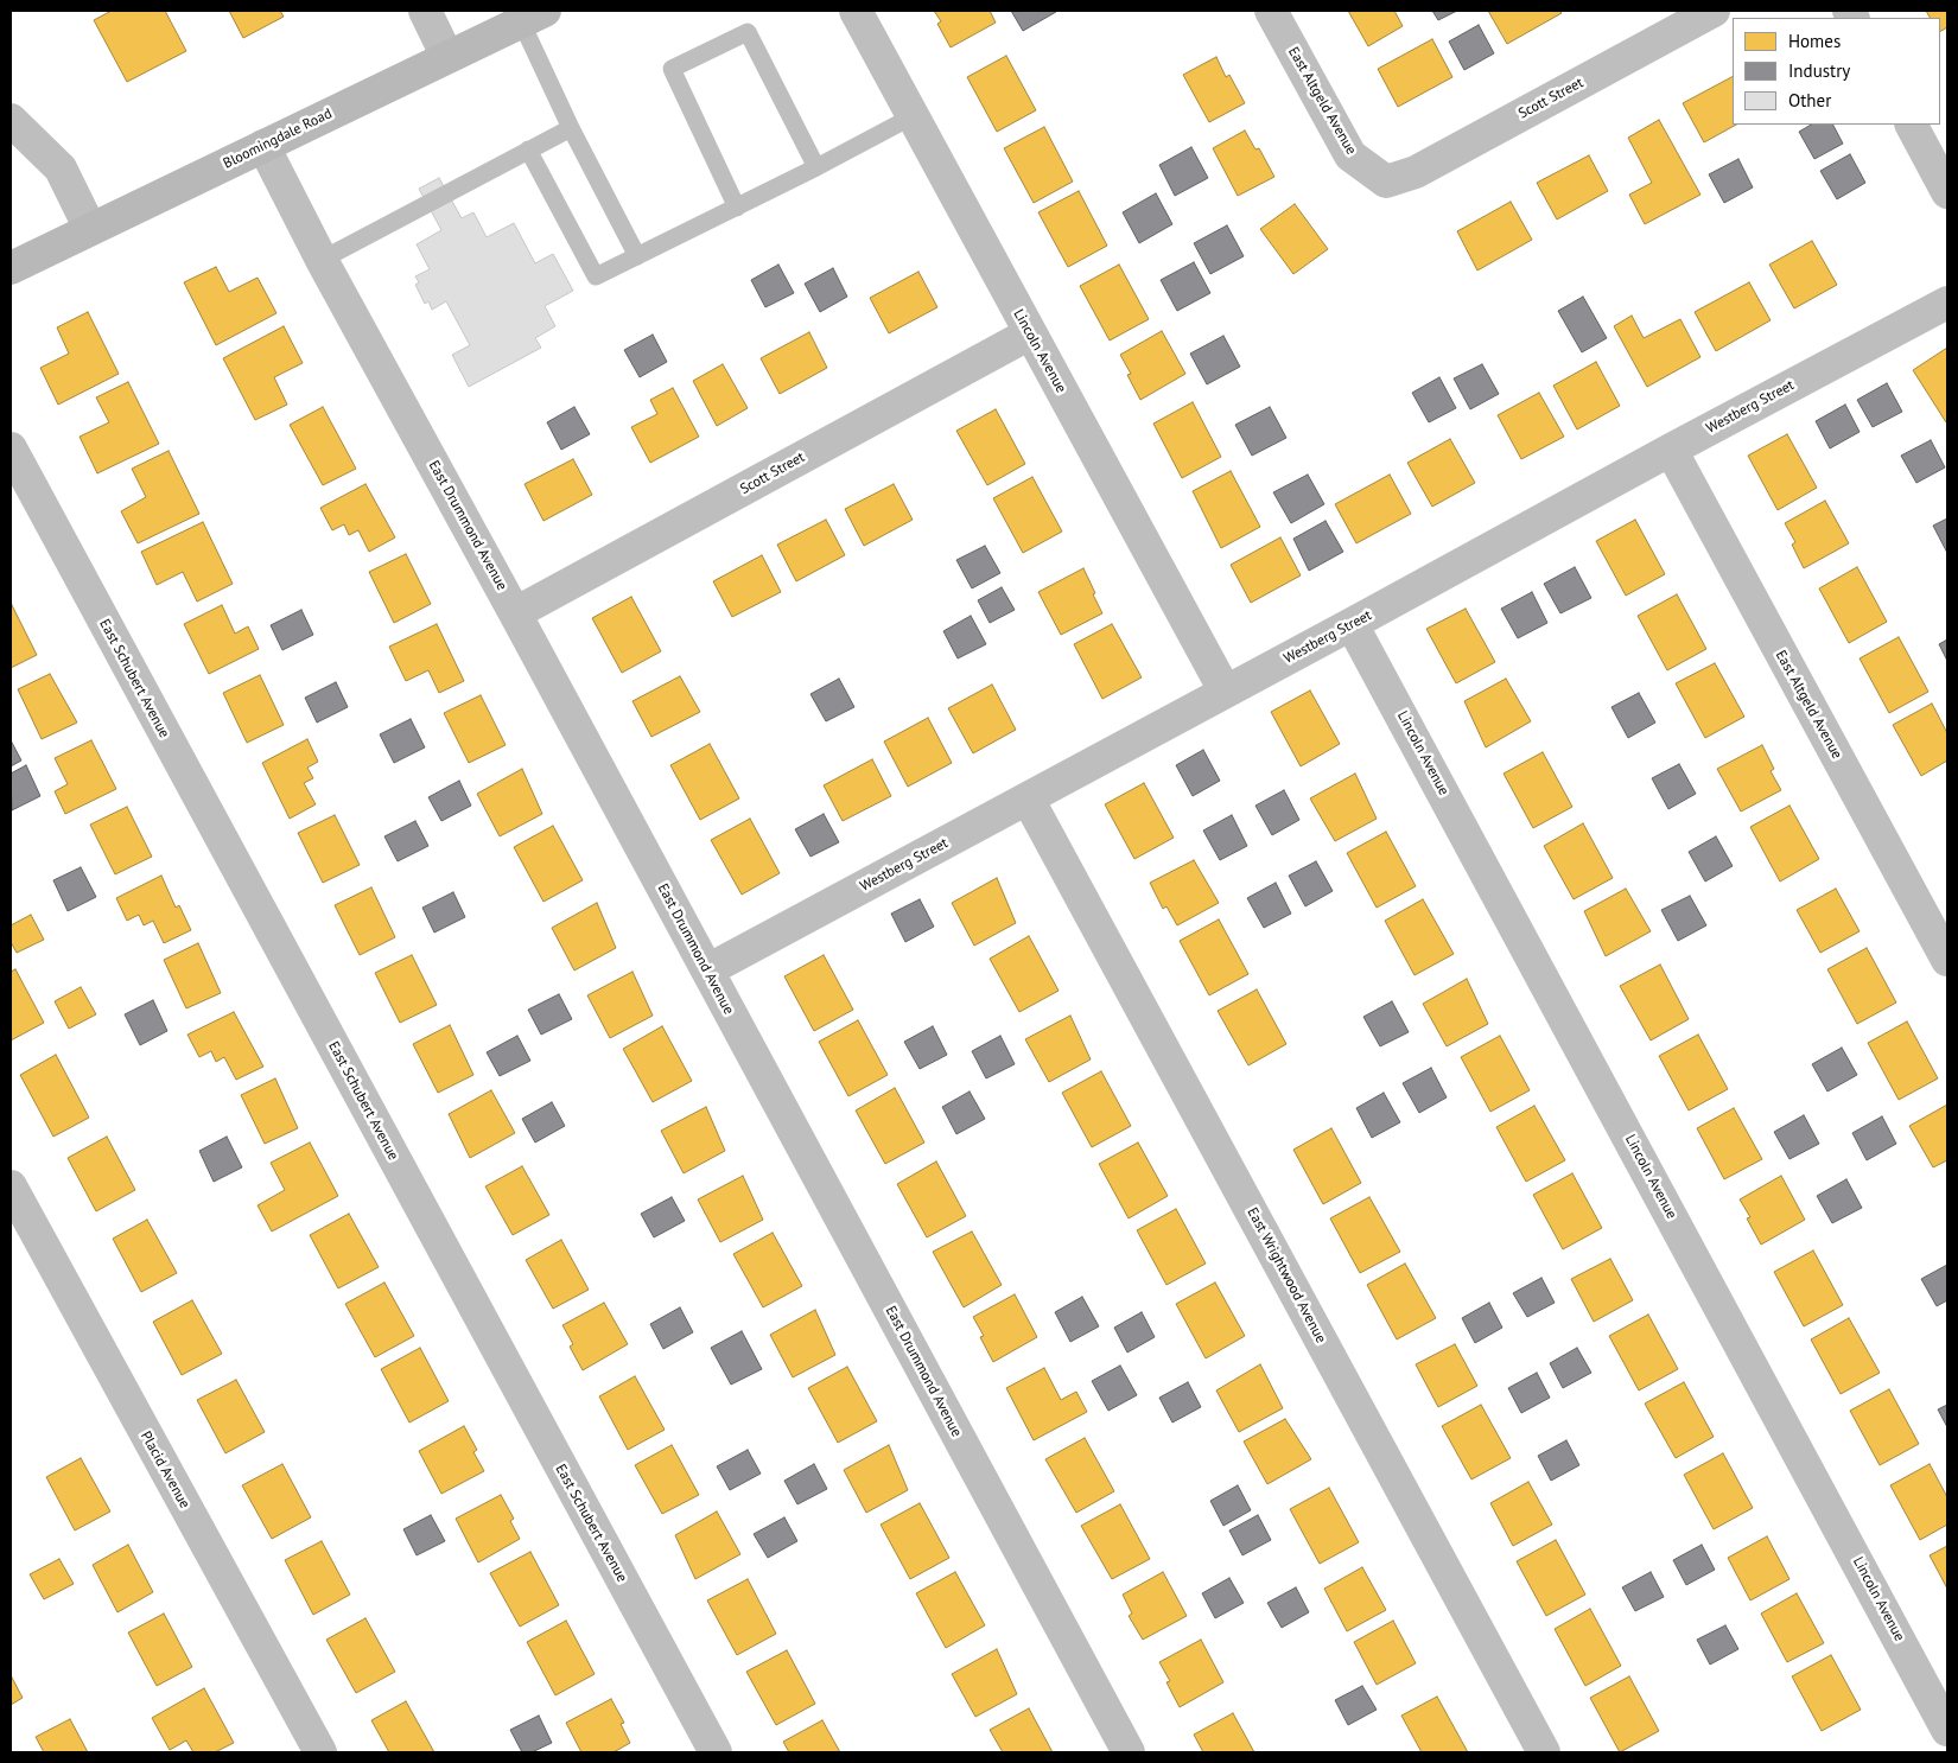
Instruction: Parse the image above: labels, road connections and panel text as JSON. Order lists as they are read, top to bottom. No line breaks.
{"streets":{"main road":["Bloomingdale Road"],"street":["Scott Street","East Altgeld Avenue","Lincoln Avenue","Westberg Street","East Drummond Avenue","East Schubert Avenue","East Wrightwood Avenue","Placid Avenue"]},"crossings":[["Scott Street","East Altgeld Avenue"],["Scott Street","Lincoln Avenue"],["Scott Street","East Drummond Avenue"],["East Altgeld Avenue","Westberg Street"],["Bloomingdale Road","East Drummond Avenue"],["Lincoln Avenue","Westberg Street"],["Westberg Street","East Drummond Avenue"],["Westberg Street","East Wrightwood Avenue"]],"legend":["Homes","Industry","Other"]}
